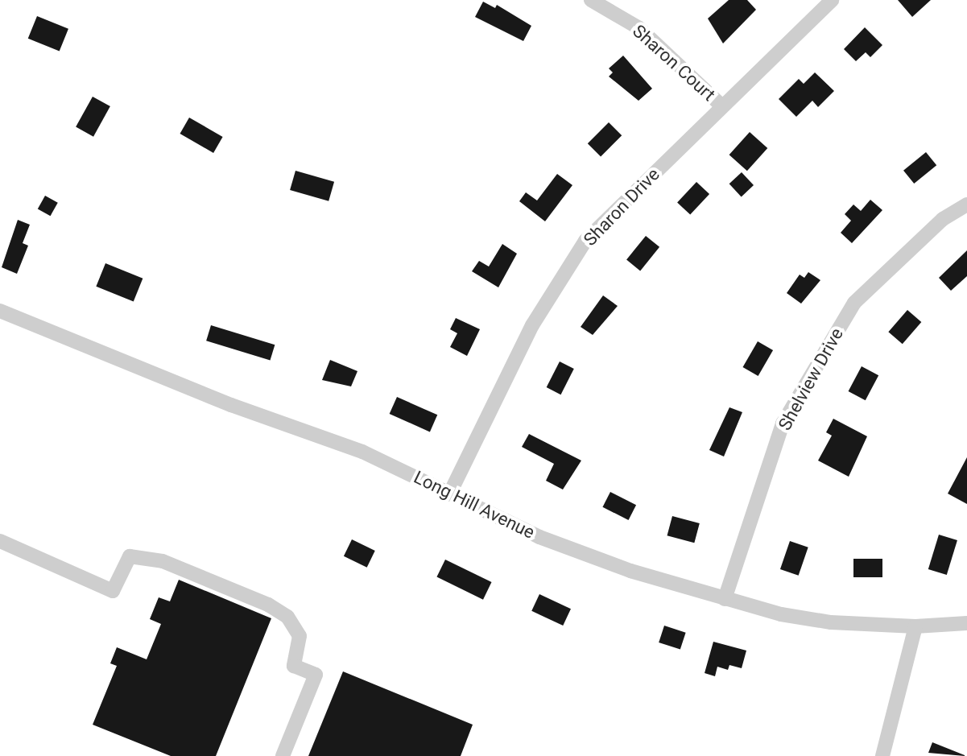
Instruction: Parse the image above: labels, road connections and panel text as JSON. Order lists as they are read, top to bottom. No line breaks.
{"streets":{"street":["Sharon Court","Sharon Drive","Shelview Drive","Long Hill Avenue"]},"crossings":[["Sharon Court","Sharon Drive"],["Sharon Drive","Long Hill Avenue"],["Shelview Drive","Long Hill Avenue"]]}
